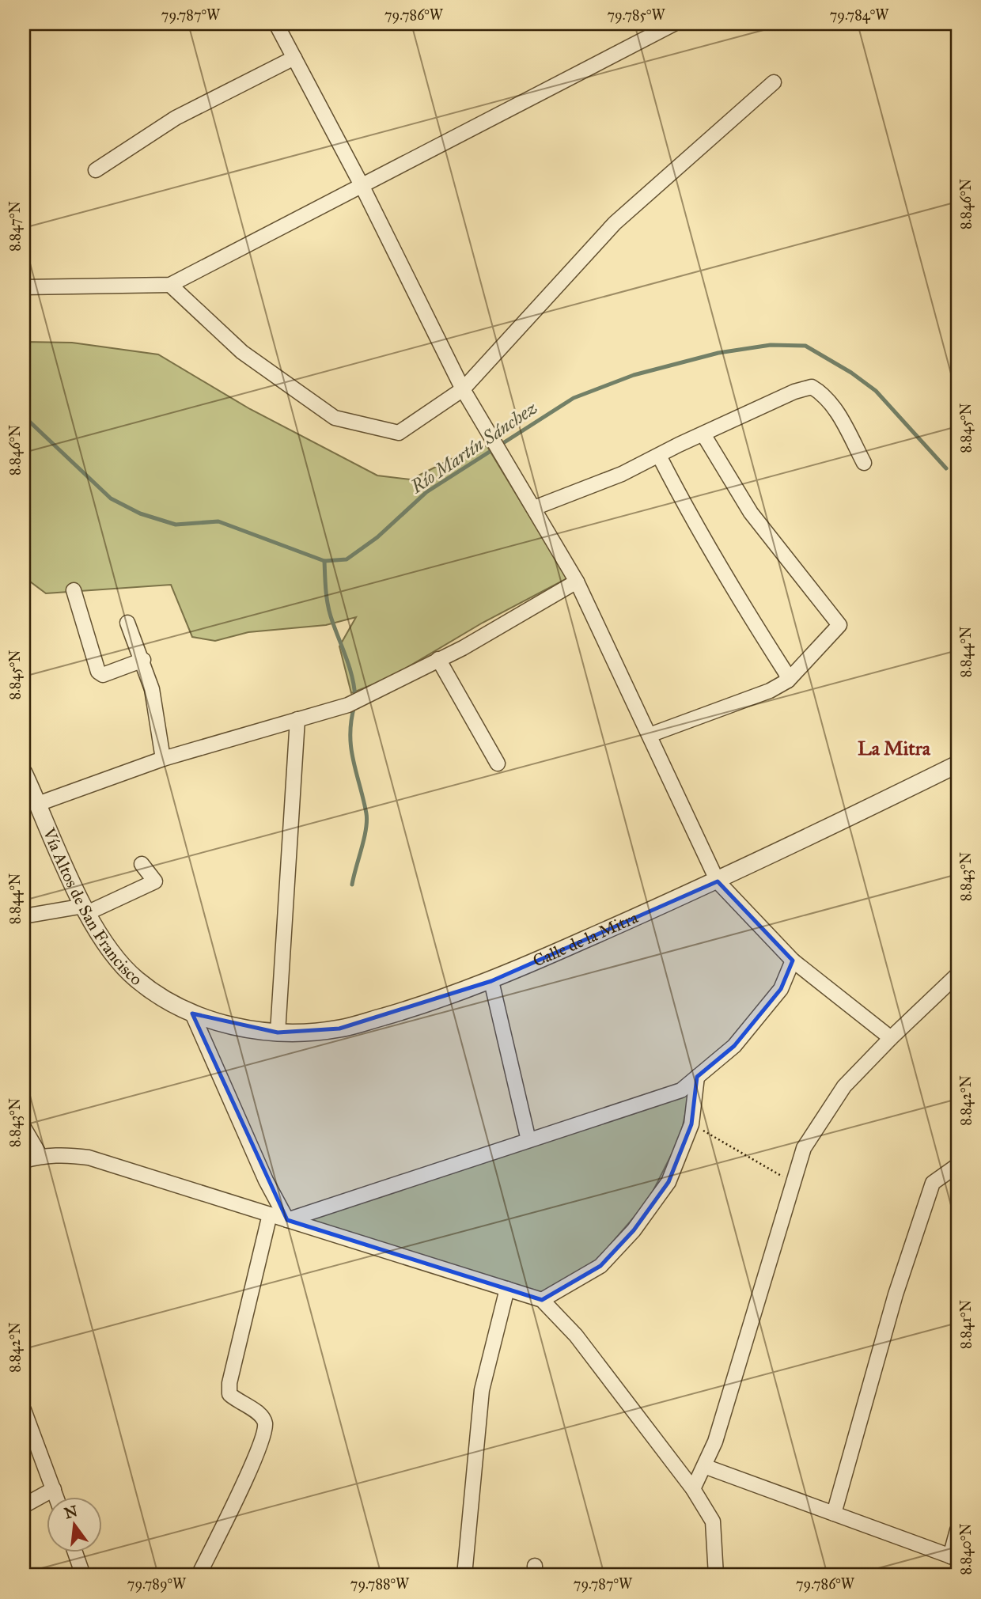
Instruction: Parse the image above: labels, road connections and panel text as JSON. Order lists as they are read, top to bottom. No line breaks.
{"streets":{"street":["Vía Altos de San Francisco","Calle de la Mitra"]},"crossings":[["Vía Altos de San Francisco","Calle de la Mitra"]],"districts":["La Mitra"],"water":["Río Martín Sánchez"],"north":"top","coordinates":["79.787°W","79.786°W","79.785°W","79.784°W","8.846°N","8.847°N","8.845°N","8.844°N","8.843°N","8.842°N","8.841°N","8.840°N","79.789°W","79.788°W"]}
